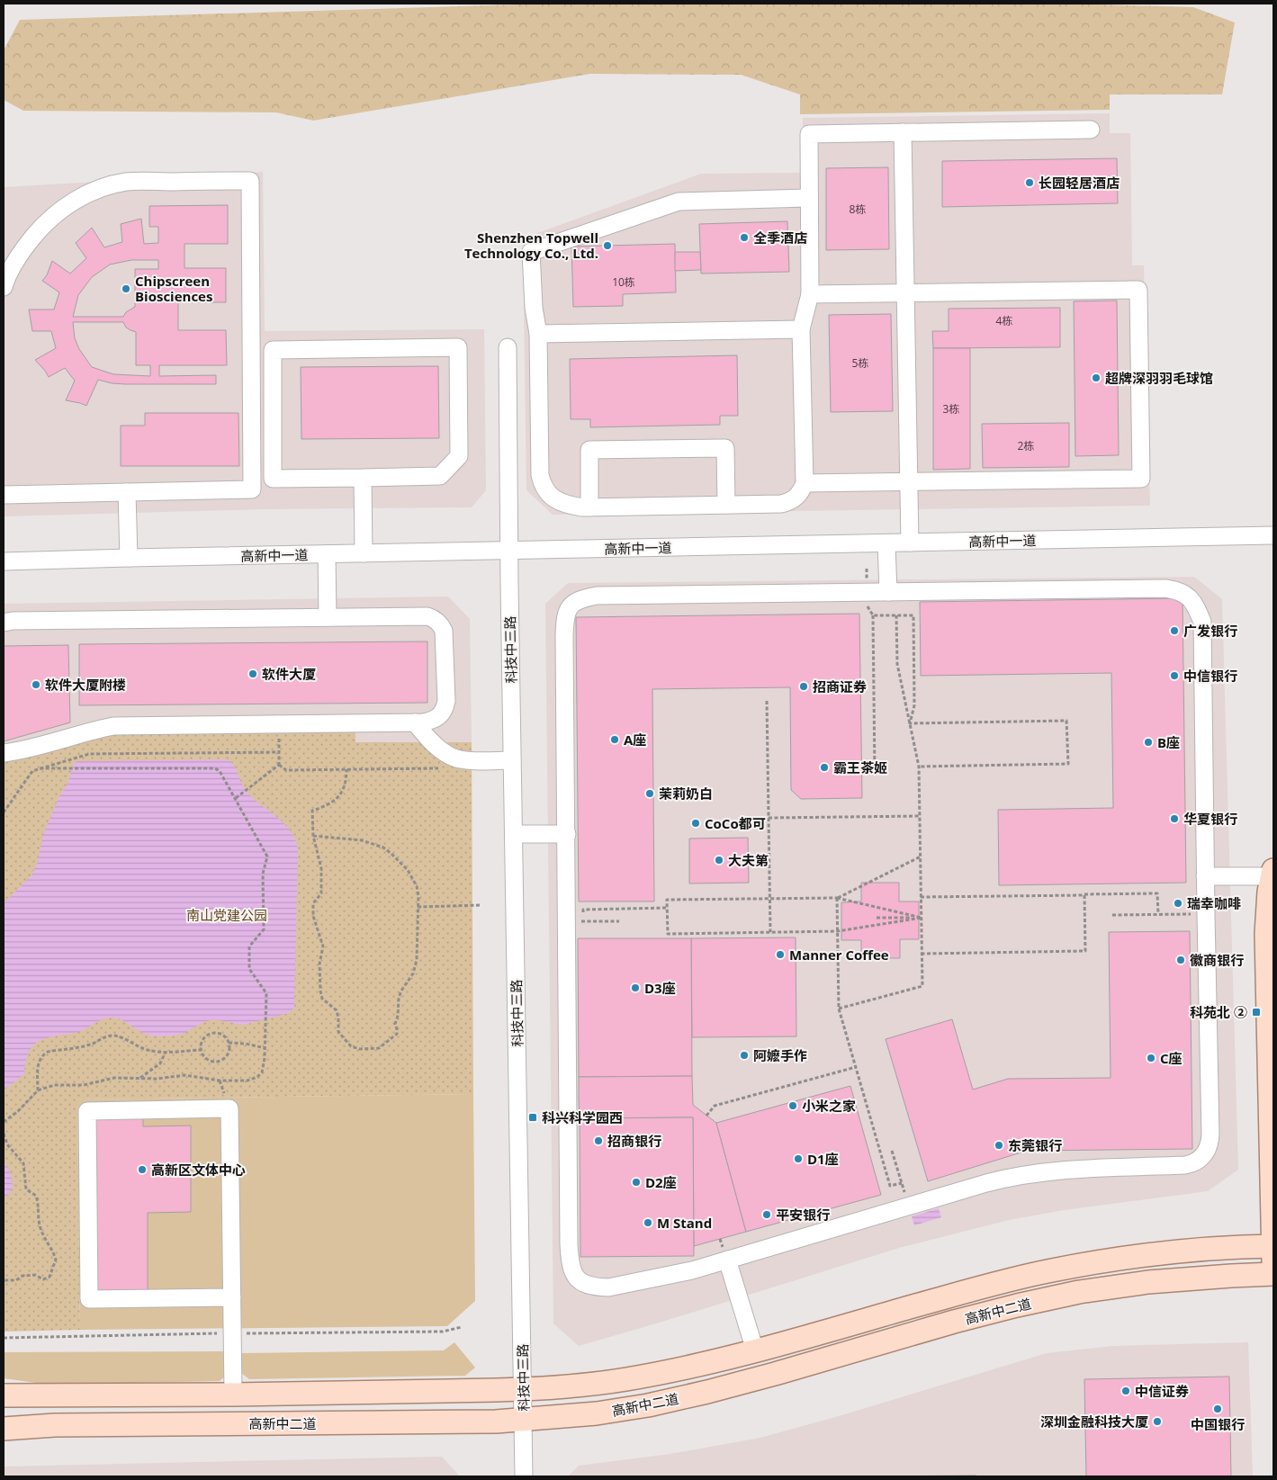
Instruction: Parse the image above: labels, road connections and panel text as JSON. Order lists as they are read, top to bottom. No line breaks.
{"streets":{"main road":["高新中二道"],"street":["高新中一道","科技中三路"]},"crossings":[["高新中一道","科技中三路"],["科技中三路","高新中二道"]],"parks":["南山党建公园"],"places":{"other":["长园轻居酒店","全季酒店","Shenzhen Topwell Technology Co., Ltd.","Chipscreen Biosciences","超牌深羽羽毛球馆","广发银行","软件大厦","中信银行","软件大厦附楼","招商证券","A座","B座","霸王茶姬","茉莉奶白","华夏银行","CoCo都可","大夫第","瑞幸咖啡","Manner Coffee","徽商银行","D3座","阿嬷手作","C座","小米之家","招商银行","东莞银行","D1座","高新区文体中心","D2座","平安银行","M Stand","中信证券","中国银行","深圳金融科技大厦"],"transit":["科苑北 ②","科兴科学园西"]},"house_numbers":["8栋","10栋","4栋","5栋","3栋","2栋"]}
